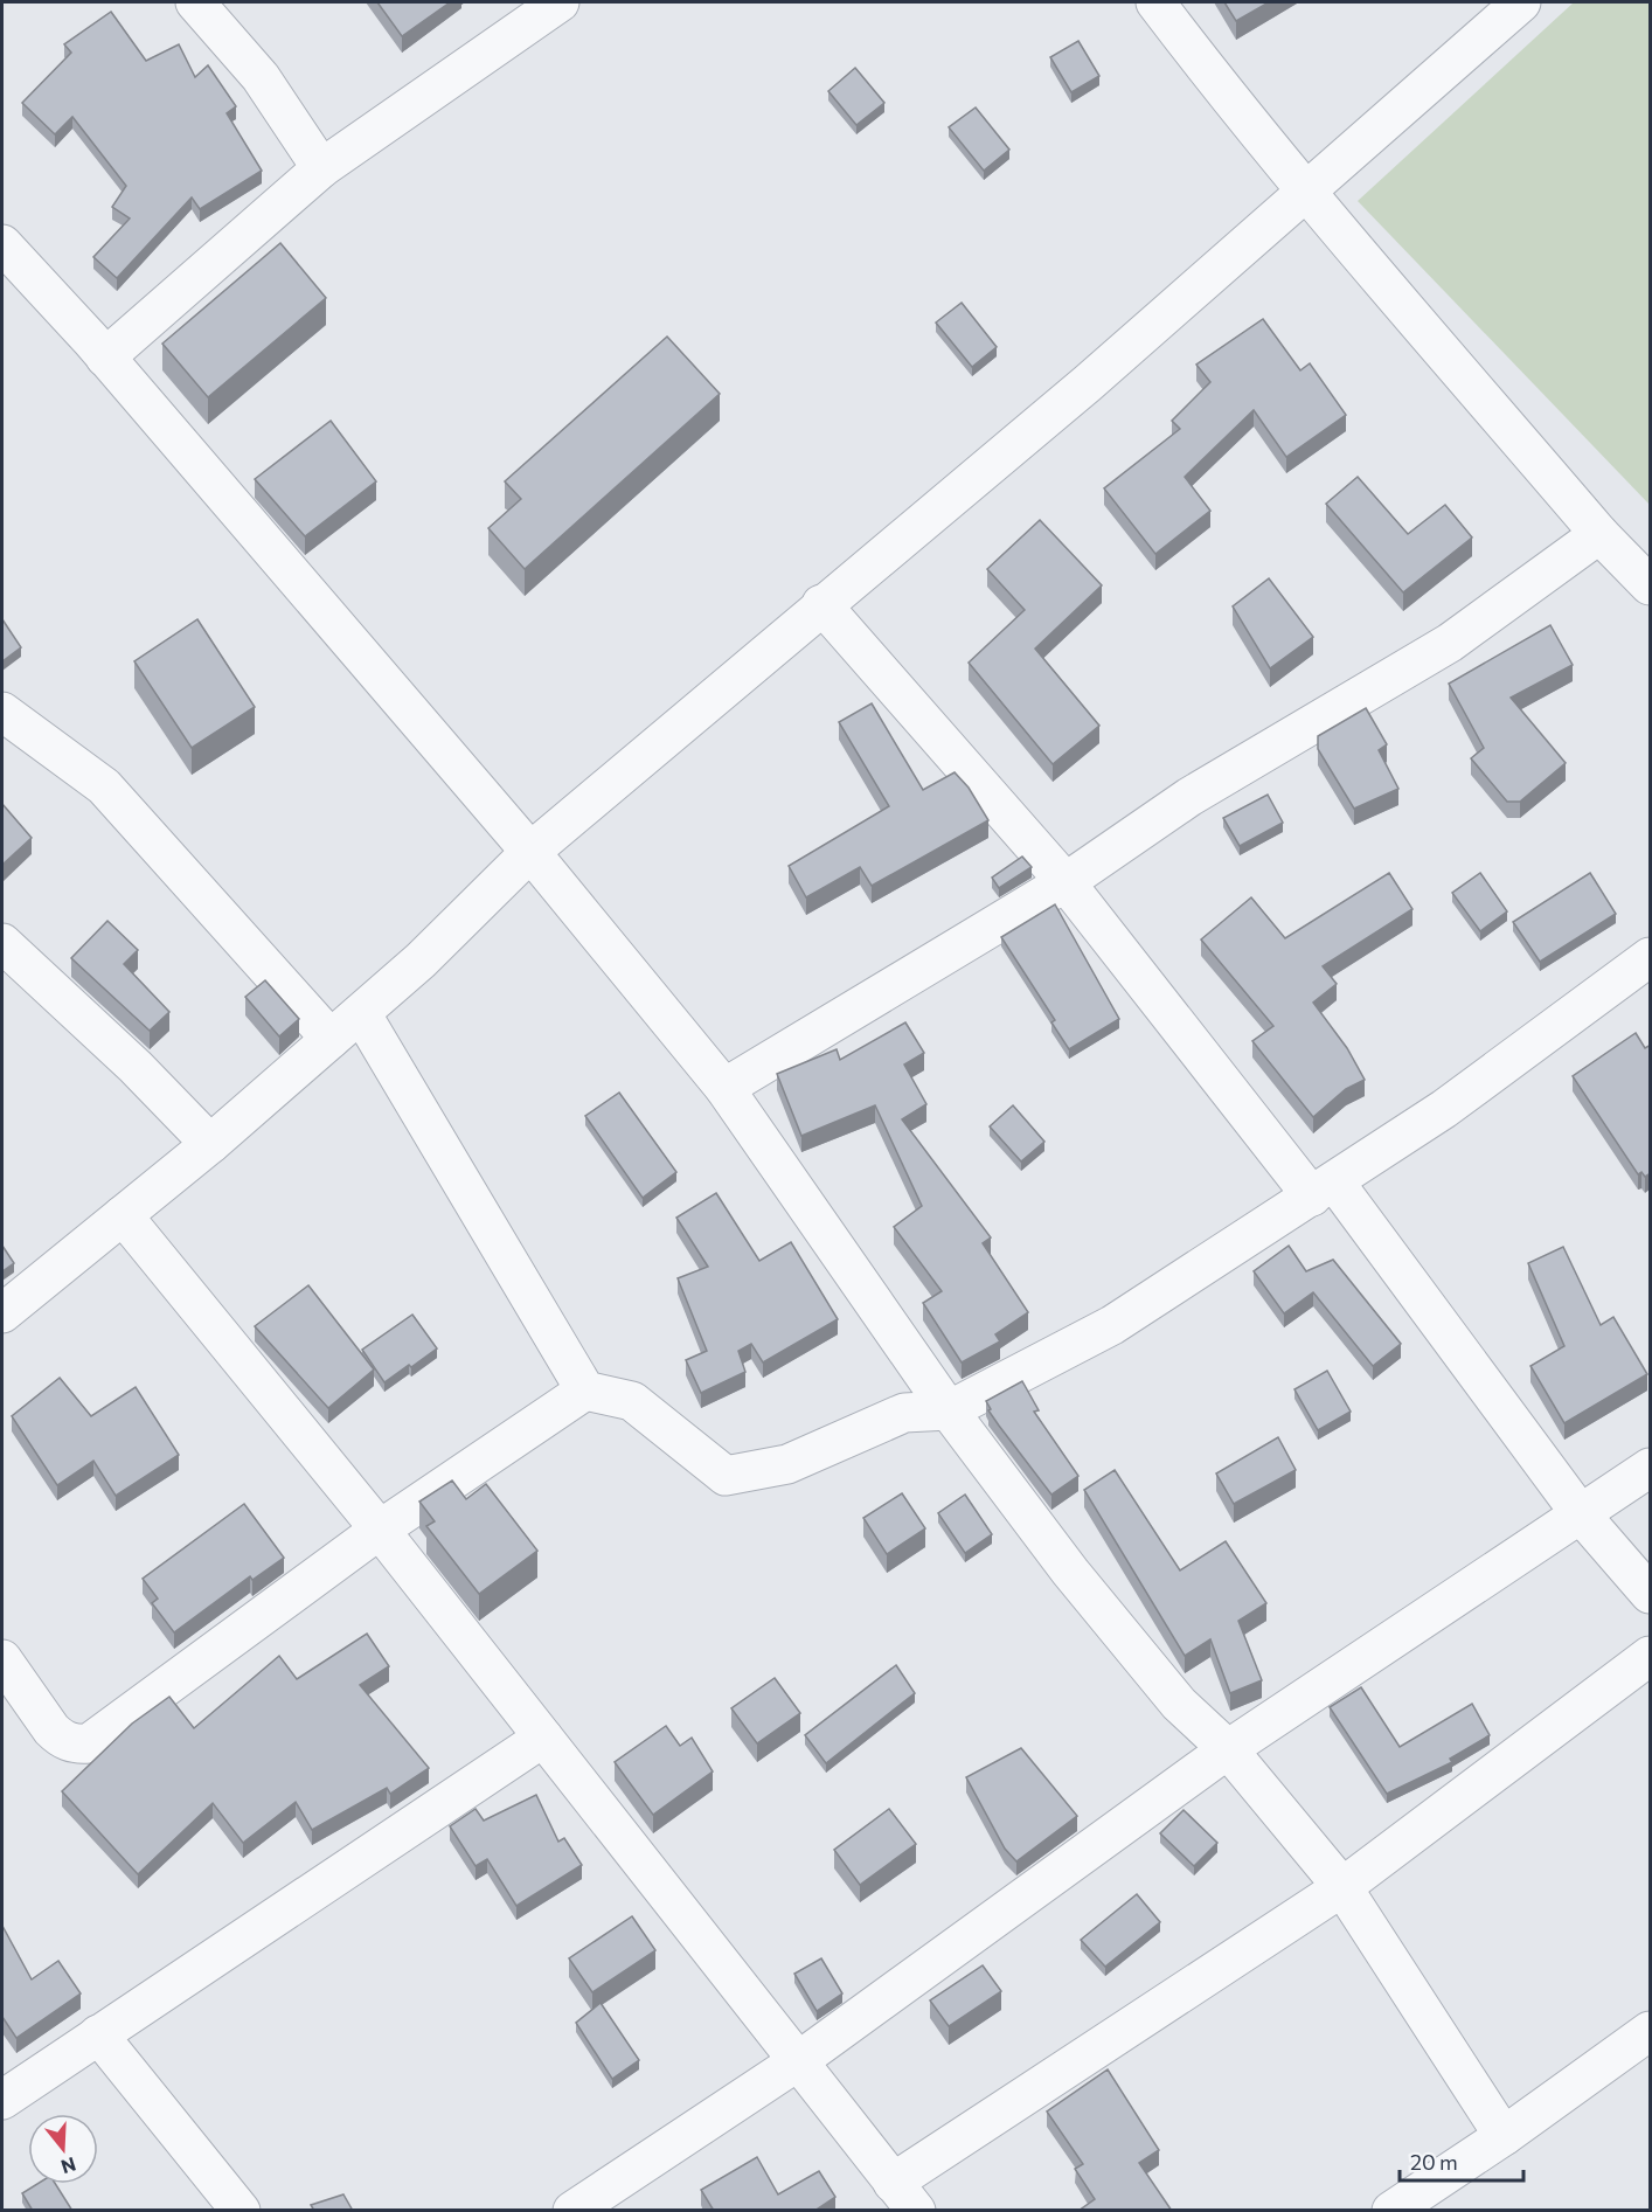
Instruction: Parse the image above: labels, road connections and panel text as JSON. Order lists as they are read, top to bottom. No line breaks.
{"scale_bar":"20 m","north":"bottom"}
